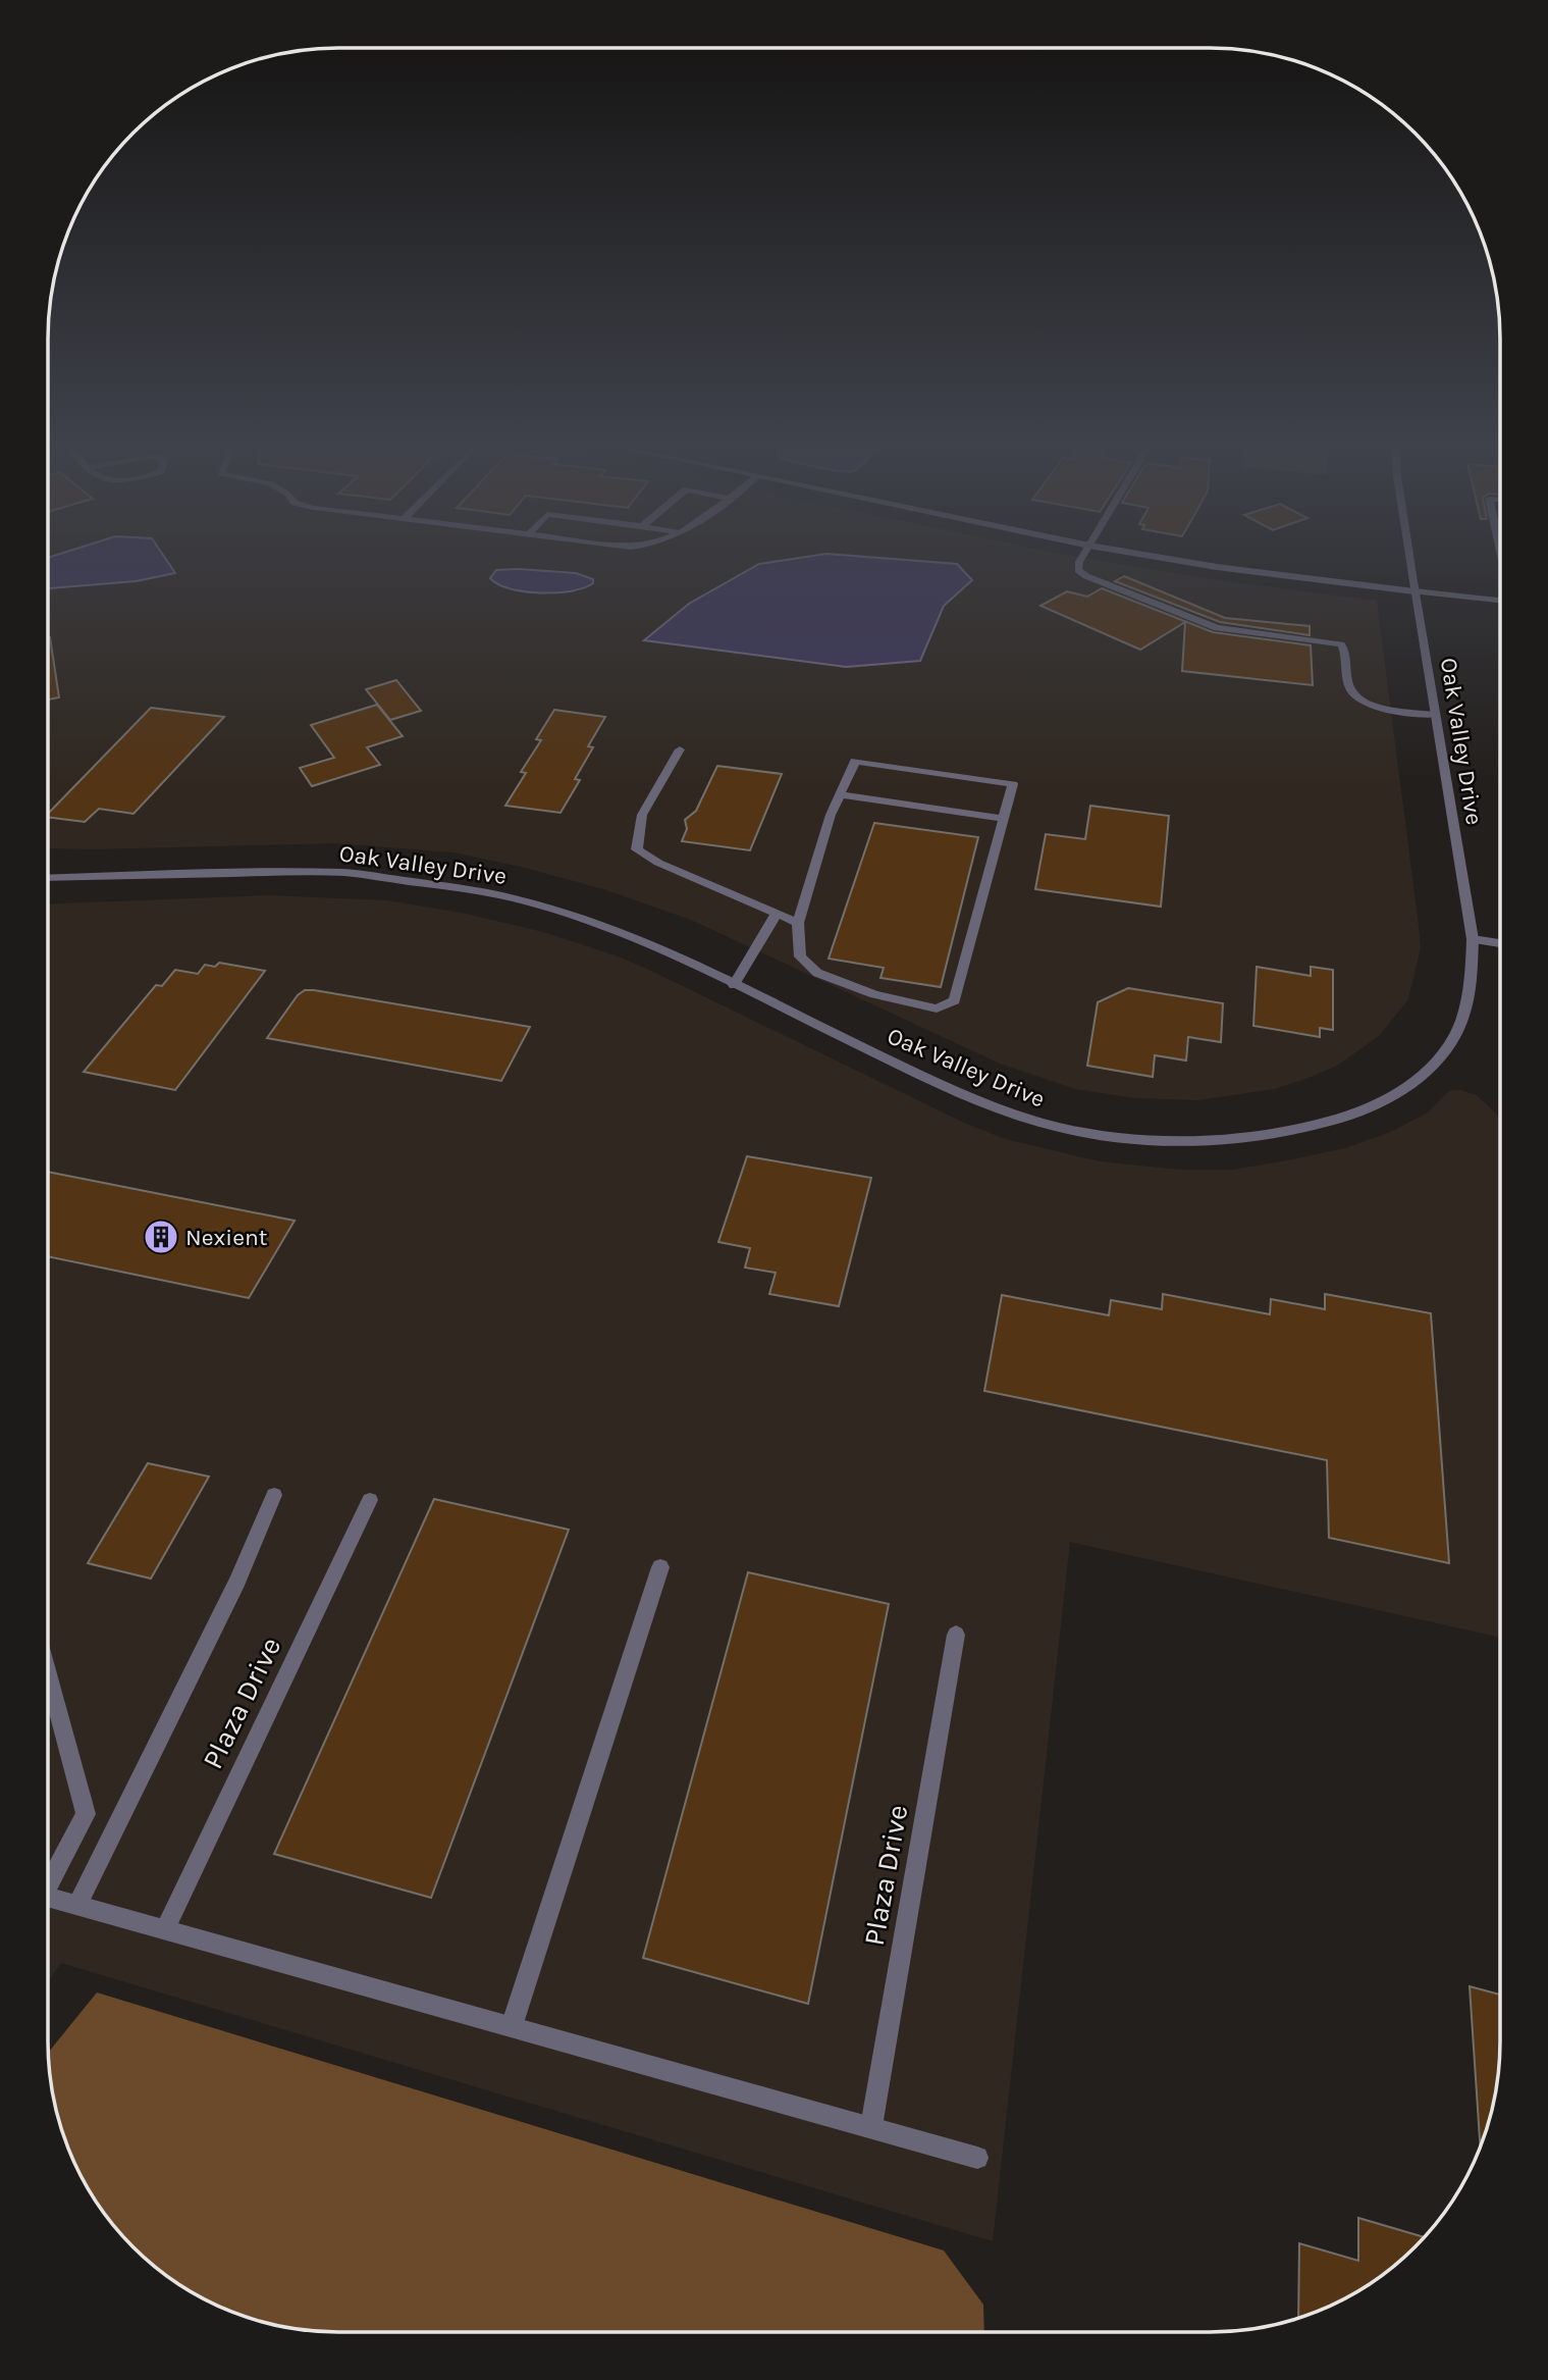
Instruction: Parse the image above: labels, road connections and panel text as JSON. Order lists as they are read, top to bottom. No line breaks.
{"streets":{"street":["Oak Valley Drive","Plaza Drive"]},"places":{"building":["Nexient"]}}
